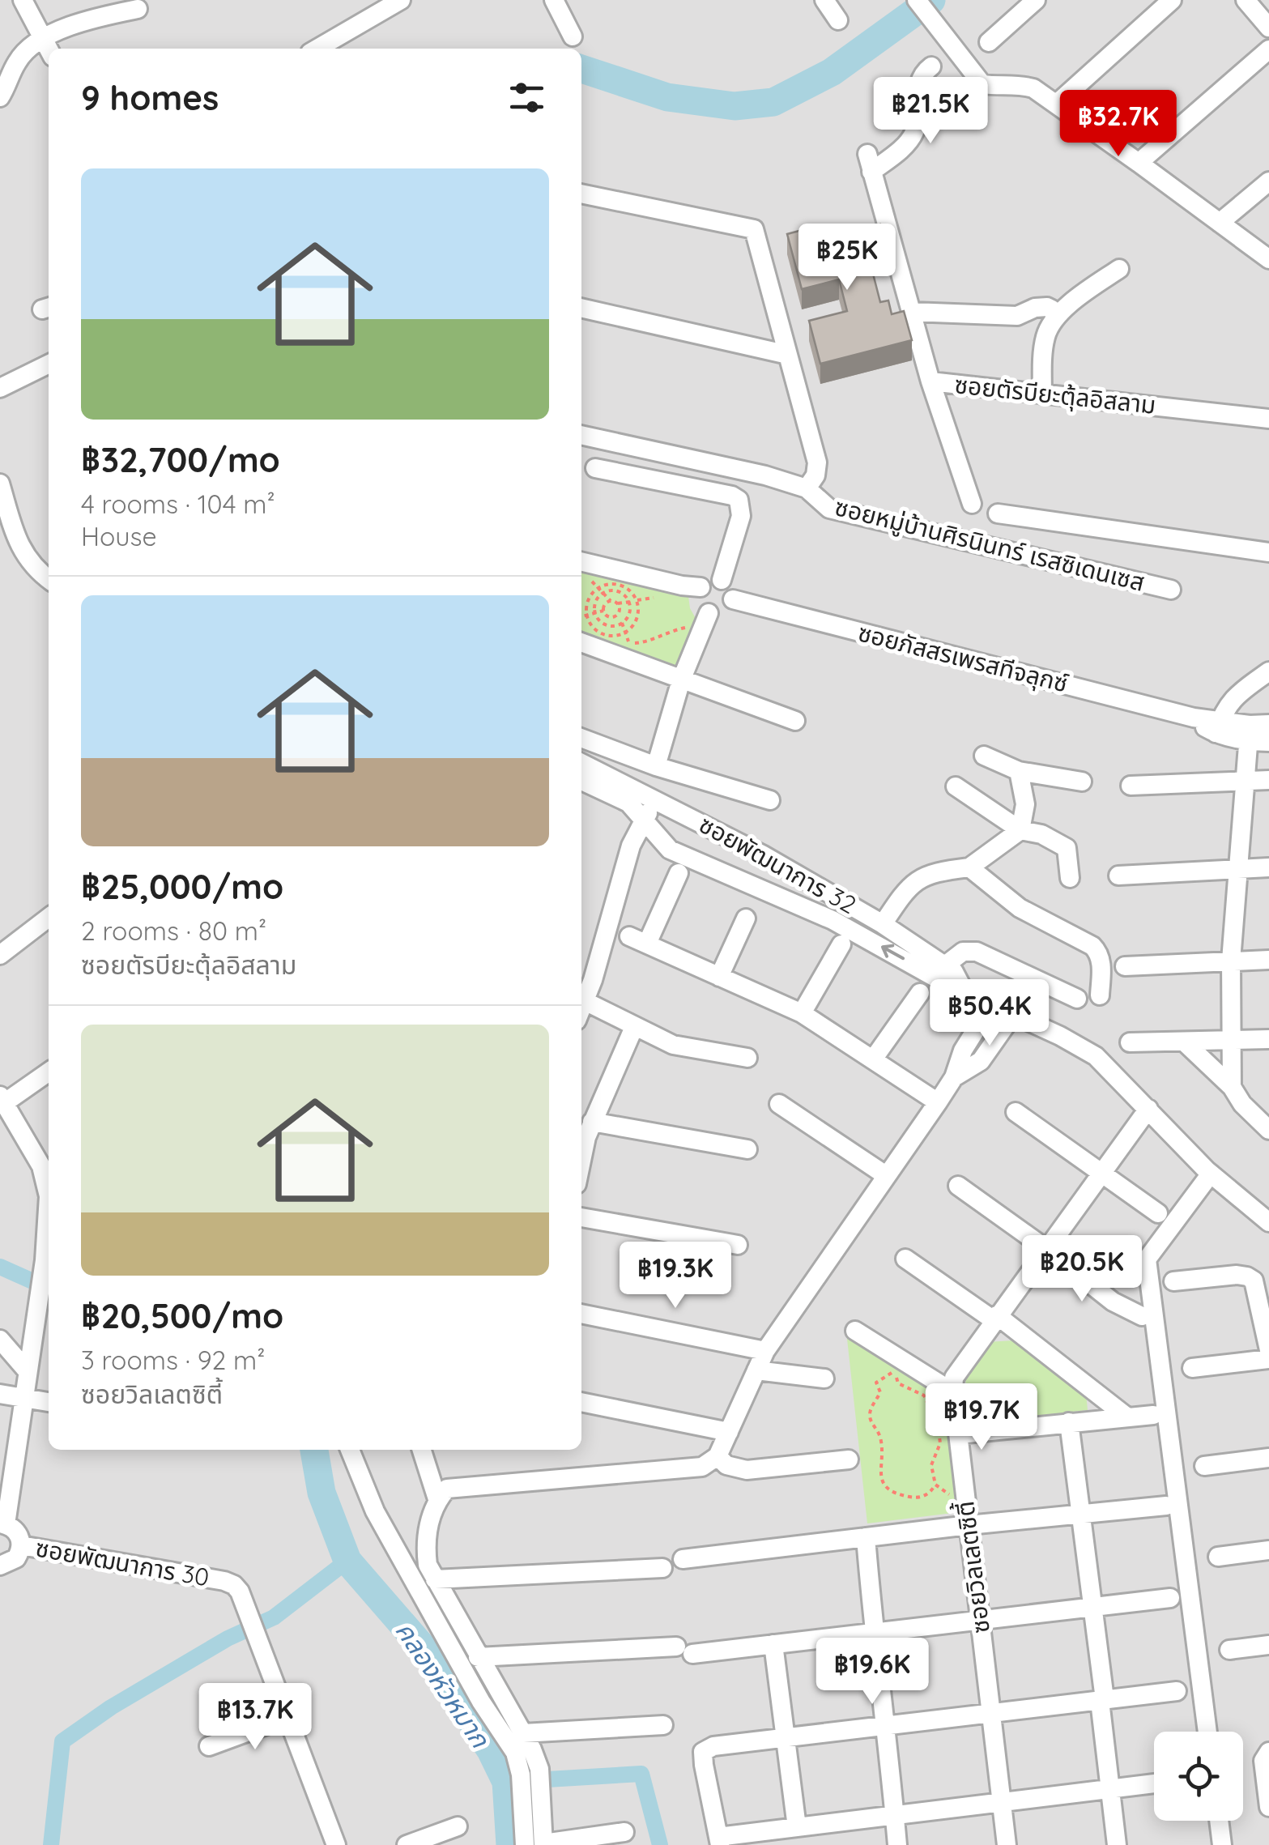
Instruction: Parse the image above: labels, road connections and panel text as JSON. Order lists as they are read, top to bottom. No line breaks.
{"streets":{"street":["ซอยตัรบียะตุ้ลอิสลาม","ซอยหมู่บ้านศิรนินทร์ เรสซิเดนเซส","ซอยภัสสรเพรสทีจลุกซ์","ซอยพัฒนาการ 32","ซอยพัฒนาการ 30","ซอยวิลเลตซิตี้"]},"crossings":[["ซอยพัฒนาการ 32","ซอยวิลเลตซิตี้"]],"water":["คลองหัวหมาก"],"page":{"heading":"9 homes","price":["฿21.5K","฿32.7K","฿25K","฿50.4K","฿20.5K","฿19.3K","฿19.7K","฿19.6K","฿13.7K"],"list":[{"name":"฿32,700/mo","note":"4 rooms · 104 m² · House"},{"name":"฿25,000/mo","note":"2 rooms · 80 m² · ซอยตัรบียะตุ้ลอิสลาม"},{"name":"฿20,500/mo","note":"3 rooms · 92 m² · ซอยวิลเลตซิตี้"}]}}
